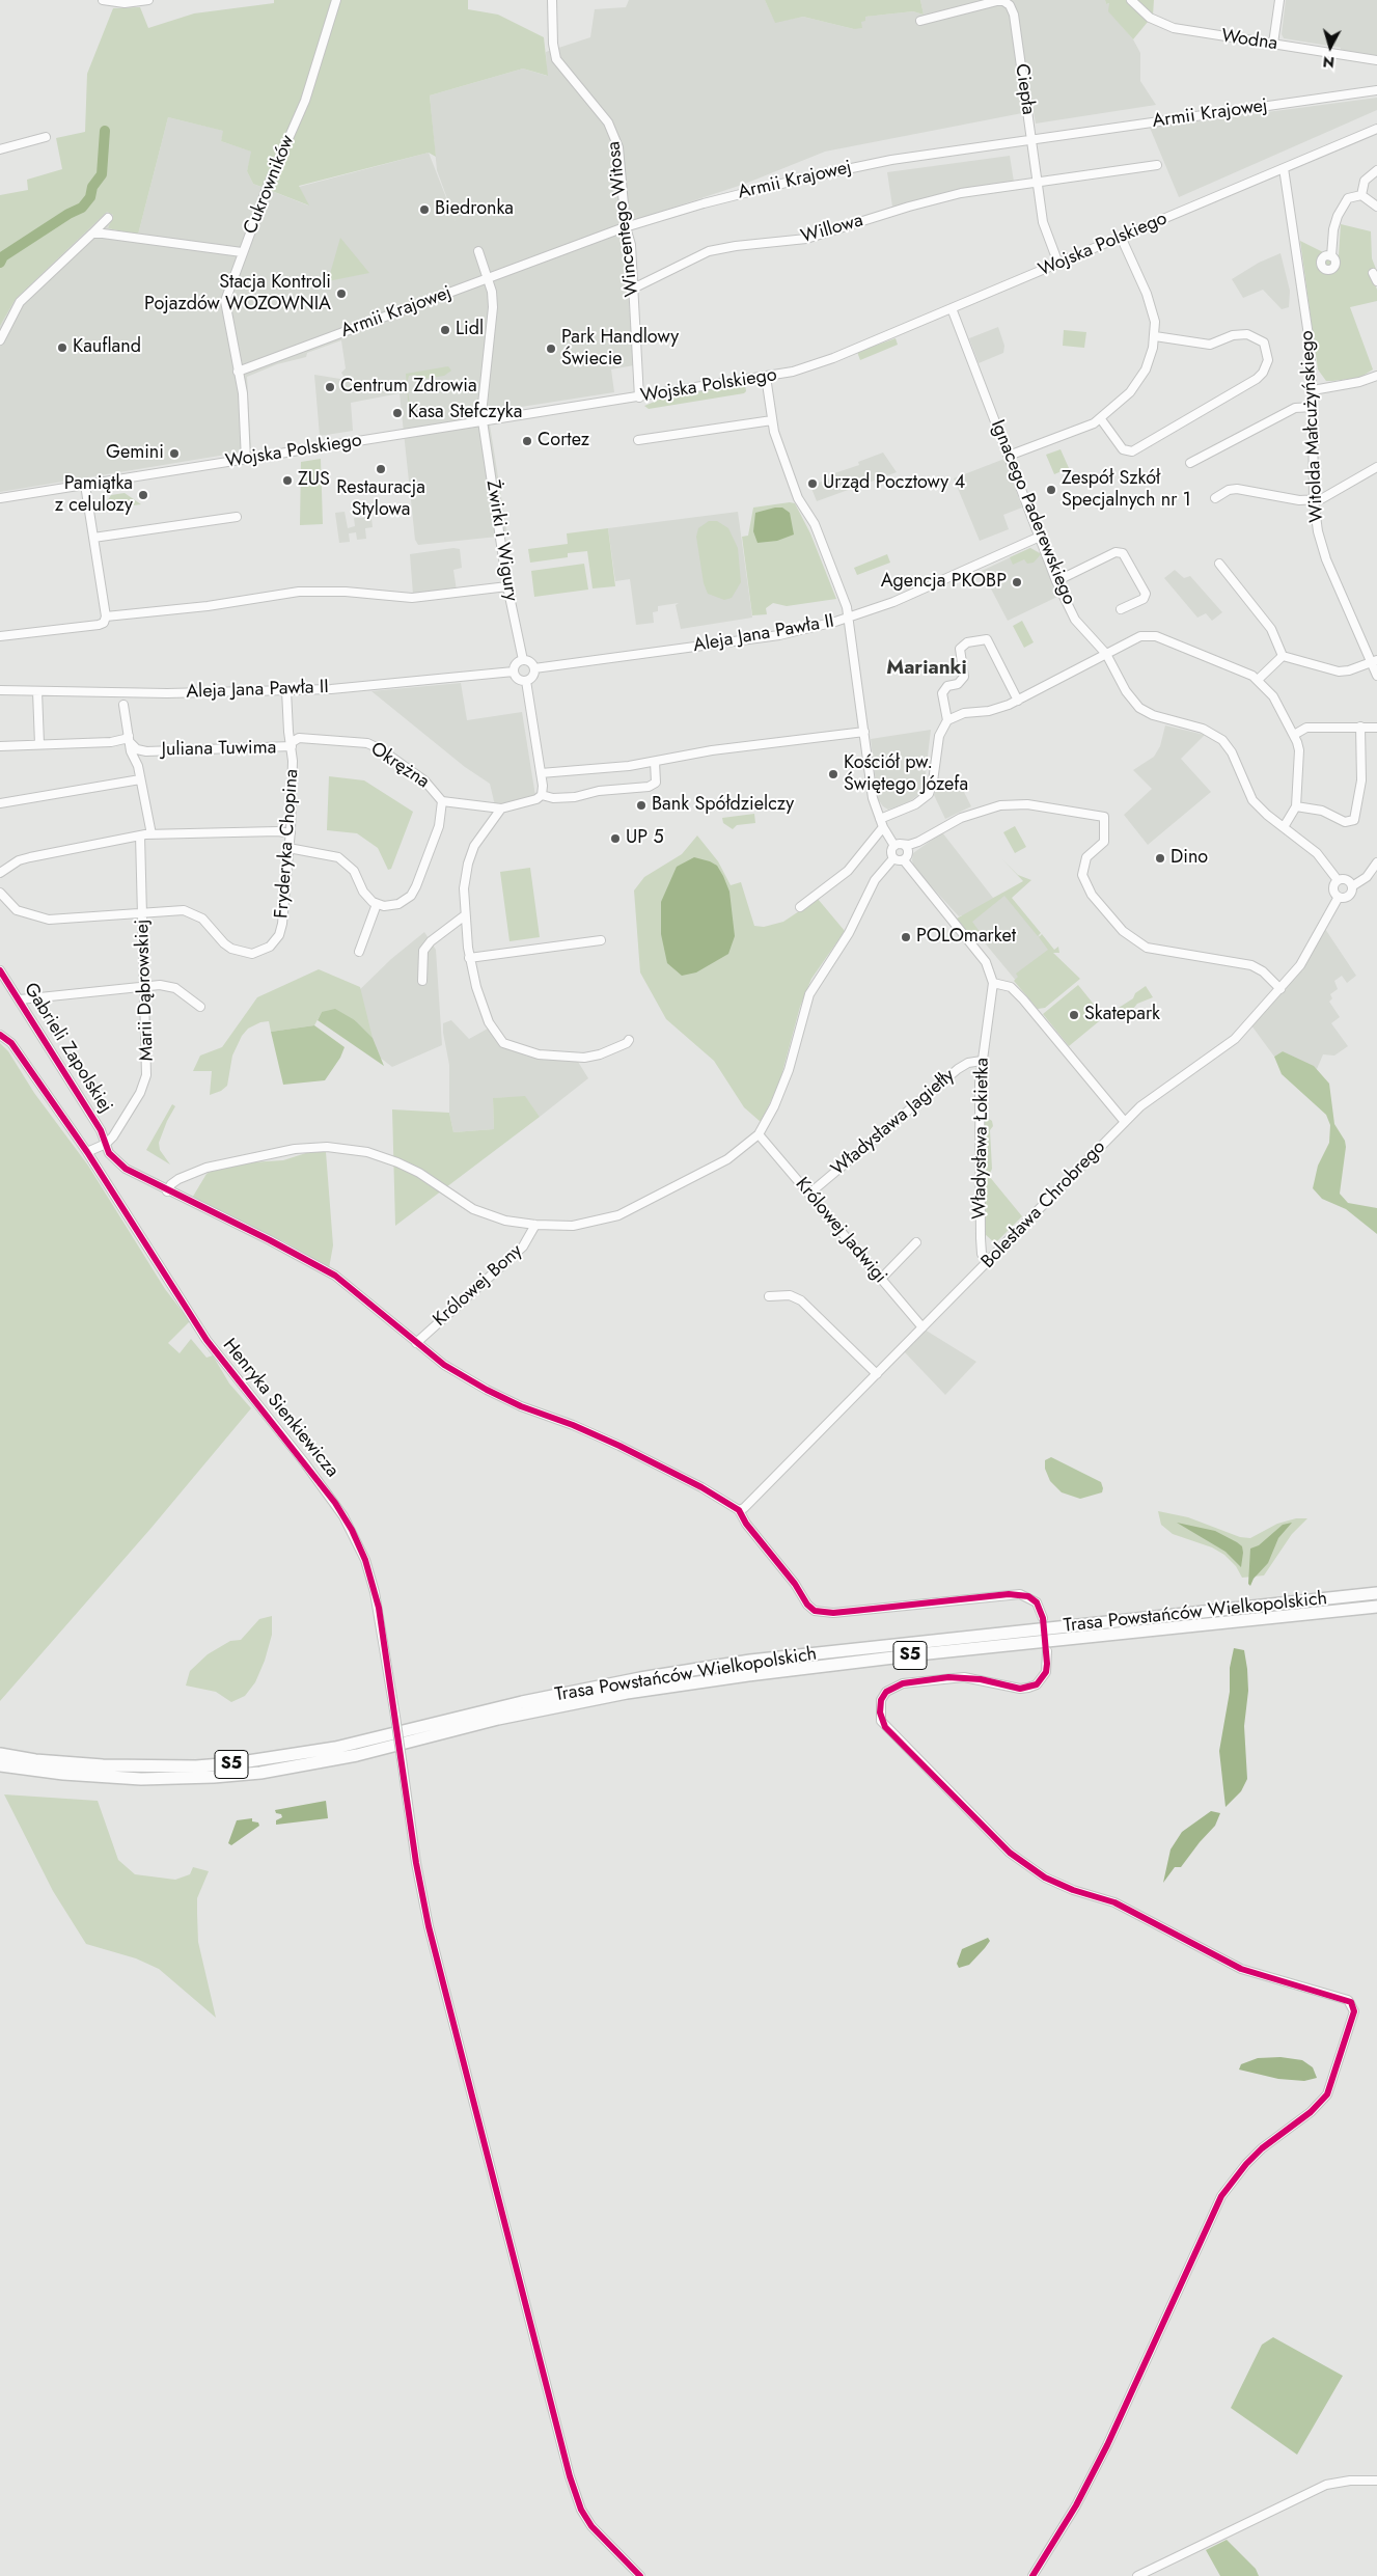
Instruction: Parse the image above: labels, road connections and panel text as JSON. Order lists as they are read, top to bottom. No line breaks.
{"streets":{"highway":["Trasa Powstańców Wielkopolskich","S5"],"street":["Wodna","Ciepła","Armii Krajowej","Cukrowników","Wincentego Witosa","Willowa","Wojska Polskiego","Witolda Małcużyńskiego","Ignacego Paderewskiego","Żwirki i Wigury","Aleja Jana Pawła II","Juliana Tuwima","Okrężna","Fryderyka Chopina","Marii Dąbrowskiej","Gabrieli Zapolskiej","Władysława Jagiełły","Władysława Łokietka","Bolesława Chrobrego","Królowej Jadwigi","Królowej Bony","Henryka Sienkiewicza"]},"crossings":[["Ciepła","Armii Krajowej"],["Ciepła","Willowa"],["Ciepła","Wojska Polskiego"],["Armii Krajowej","Cukrowników"],["Armii Krajowej","Wincentego Witosa"],["Armii Krajowej","Żwirki i Wigury"],["Cukrowników","Wojska Polskiego"],["Wincentego Witosa","Willowa"],["Wincentego Witosa","Wojska Polskiego"],["Wojska Polskiego","Witolda Małcużyńskiego"],["Wojska Polskiego","Ignacego Paderewskiego"],["Wojska Polskiego","Żwirki i Wigury"],["Ignacego Paderewskiego","Aleja Jana Pawła II"],["Ignacego Paderewskiego","Bolesława Chrobrego"],["Żwirki i Wigury","Aleja Jana Pawła II"],["Aleja Jana Pawła II","Fryderyka Chopina"],["Juliana Tuwima","Okrężna"],["Juliana Tuwima","Fryderyka Chopina"],["Okrężna","Fryderyka Chopina"],["Fryderyka Chopina","Marii Dąbrowskiej"],["Marii Dąbrowskiej","Gabrieli Zapolskiej"],["Marii Dąbrowskiej","Henryka Sienkiewicza"],["Gabrieli Zapolskiej","Bolesława Chrobrego"],["Gabrieli Zapolskiej","Królowej Bony"],["Władysława Jagiełły","Władysława Łokietka"],["Władysława Jagiełły","Królowej Jadwigi"],["Władysława Łokietka","Bolesława Chrobrego"],["Bolesława Chrobrego","Królowej Jadwigi"]],"districts":["Marianki"],"places":["Biedronka","Stacja Kontroli Pojazdów WOZOWNIA","Lidl","Kaufland","Park Handlowy Świecie","Centrum Zdrowia","Kasa Stefczyka","Cortez","Gemini","Restauracja Stylowa","ZUS","Urząd Pocztowy 4","Zespół Szkół Specjalnych nr 1","Pamiątka z celulozy","Agencja PKOBP","Kościół pw. Świętego Józefa","Bank Spółdzielczy","UP 5","Dino","POLOmarket","Skatepark"],"north":"bottom"}
